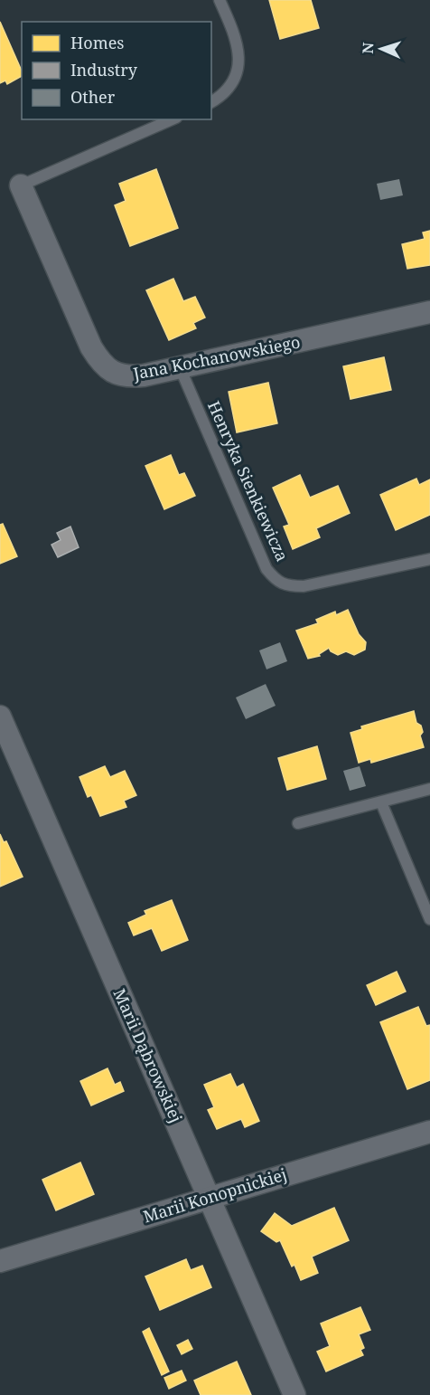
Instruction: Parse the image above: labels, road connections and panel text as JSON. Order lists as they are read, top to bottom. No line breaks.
{"streets":{"street":["Jana Kochanowskiego","Marii Dąbrowskiej","Marii Konopnickiej"],"lane":["Henryka Sienkiewicza"]},"crossings":[["Jana Kochanowskiego","Henryka Sienkiewicza"],["Marii Dąbrowskiej","Marii Konopnickiej"]],"legend":["Homes","Industry","Other"],"north":"left"}
